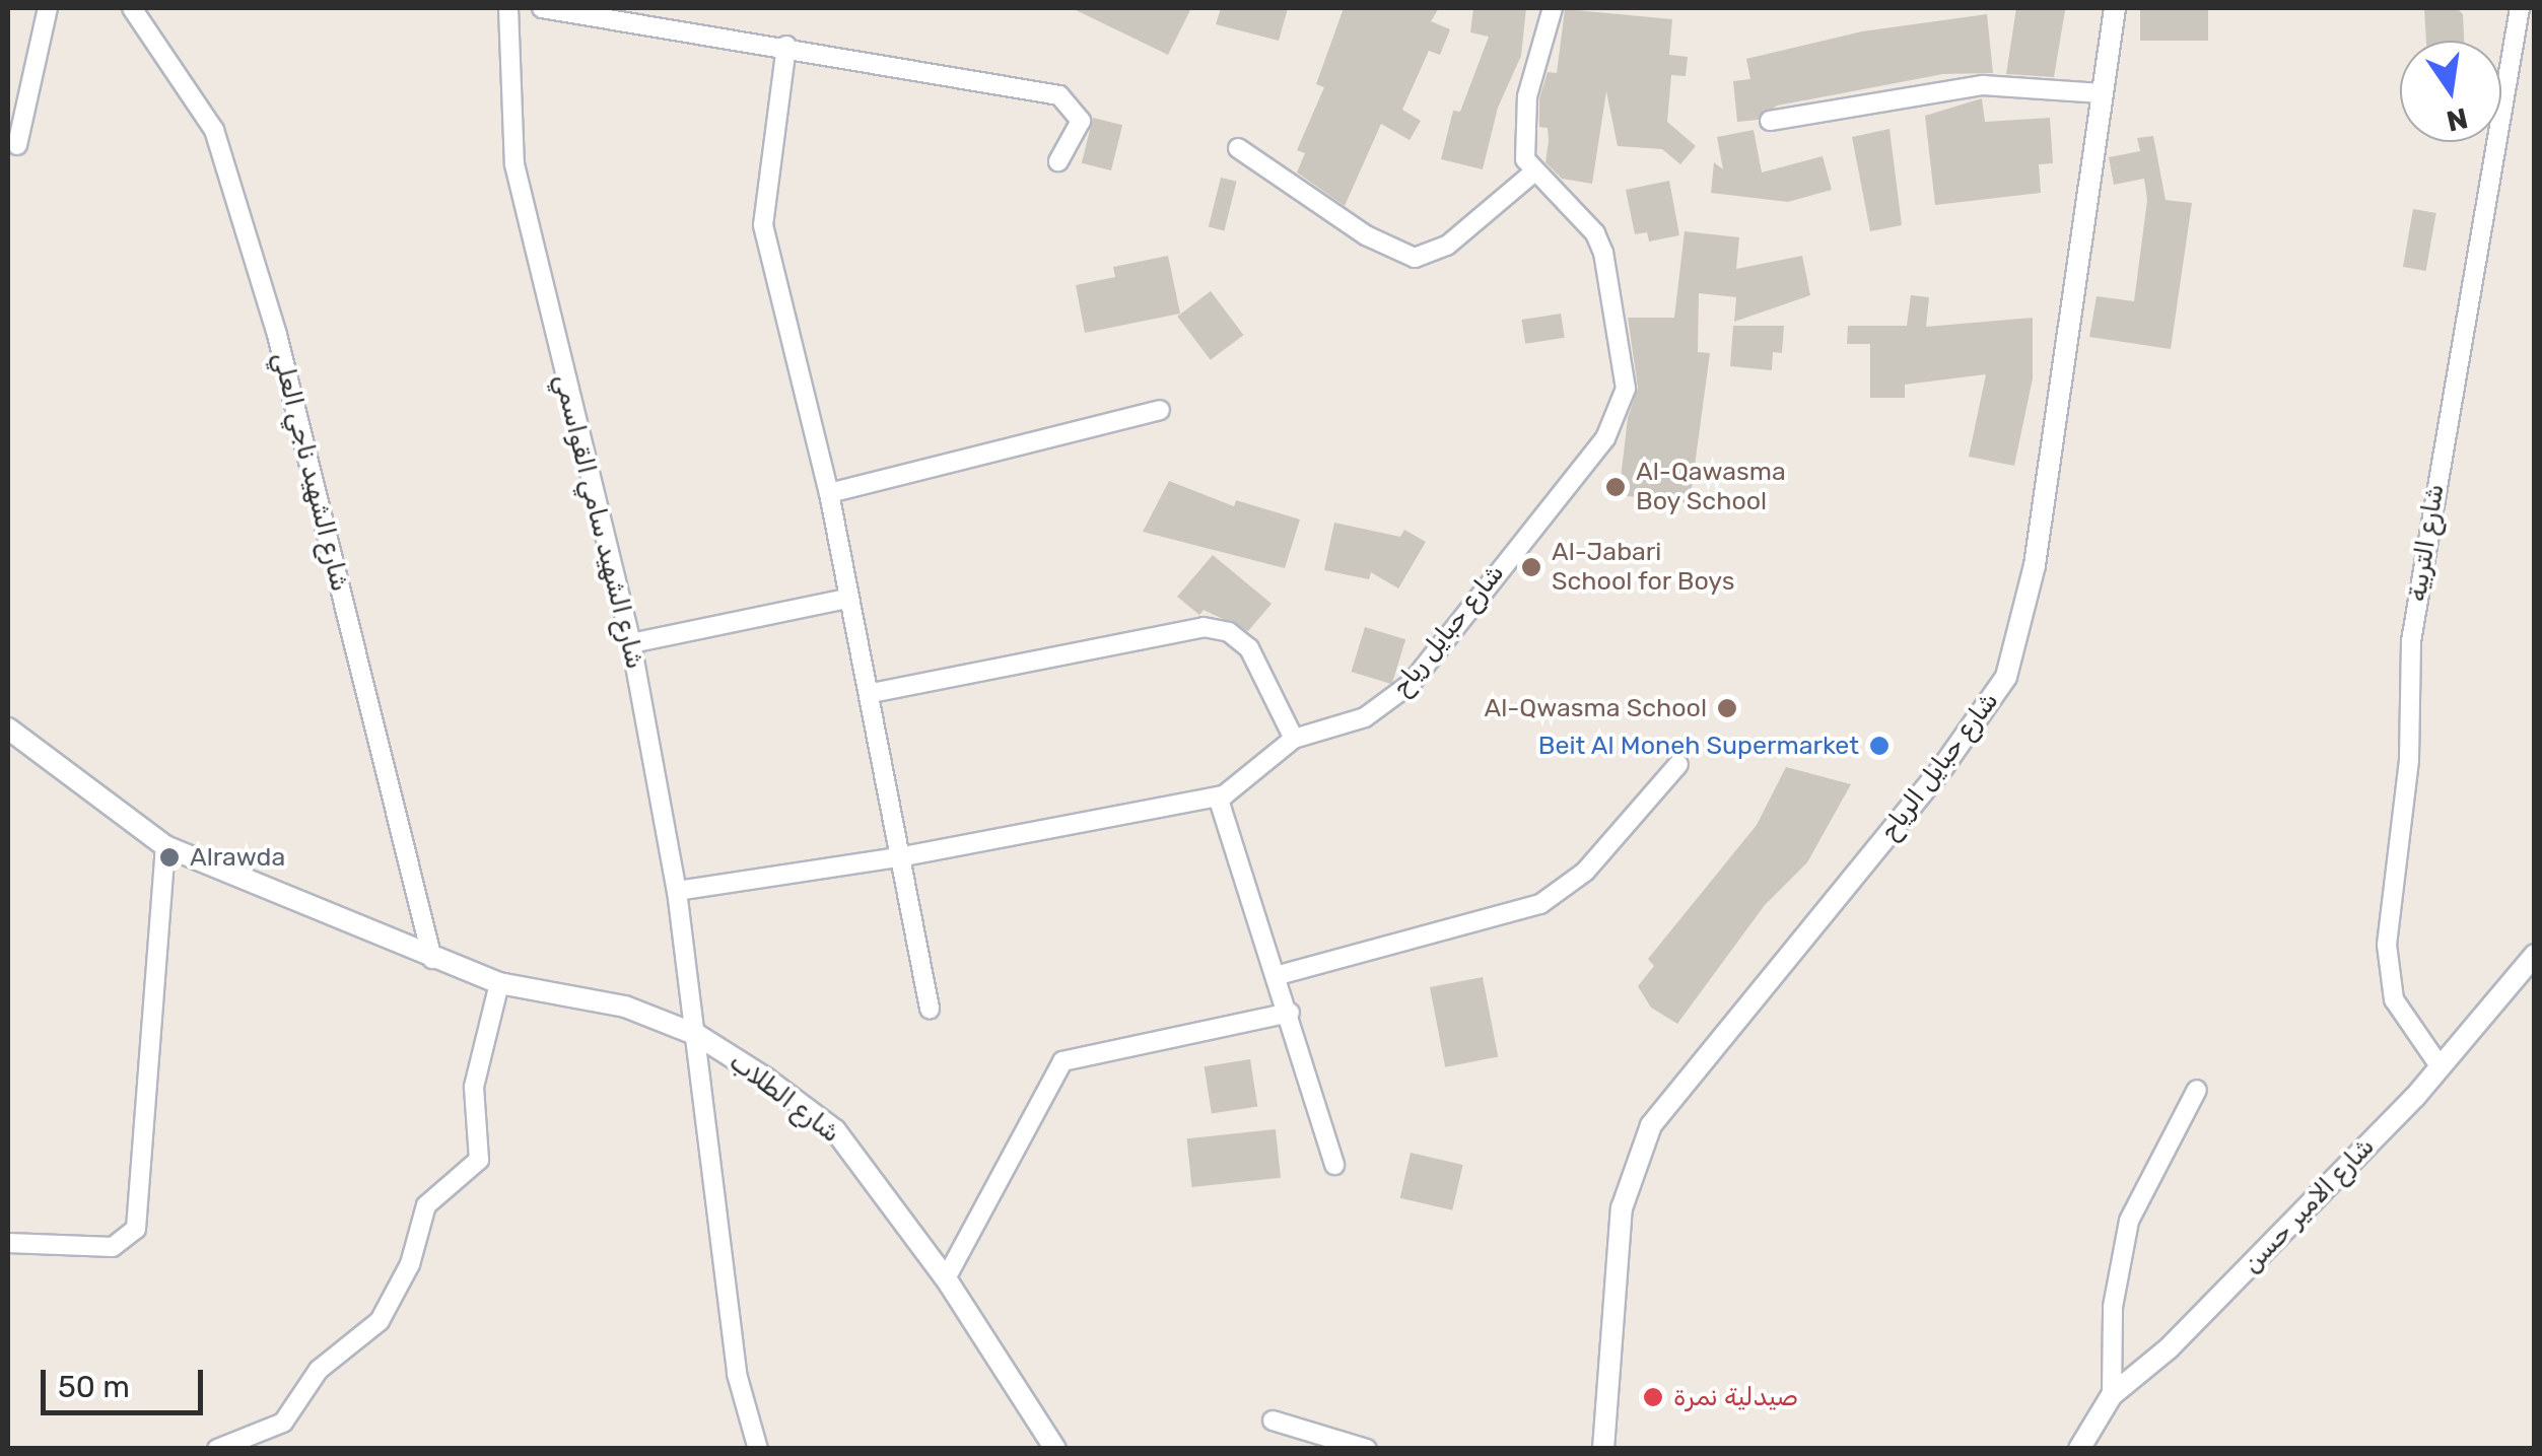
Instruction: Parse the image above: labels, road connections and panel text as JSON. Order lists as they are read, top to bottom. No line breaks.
{"streets":{"street":["شارع الشهيد ناجي العلي","شارع الشهيد سامي القواسمي","شارع التربية","شارع حبايل رياح","شارع حبايل الرياح","شارع الطلاب","شارع الامير حسن"]},"crossings":[["شارع الشهيد ناجي العلي","شارع الطلاب"],["شارع الشهيد سامي القواسمي","شارع حبايل رياح"],["شارع الشهيد سامي القواسمي","شارع الطلاب"],["شارع التربية","شارع الامير حسن"]],"places":["Al-Qawasma Boy School","Al-Jabari School for Boys","Al-Qwasma School","Beit Al Moneh Supermarket","Alrawda","صيدلية نمرة"],"scale_bar":"50 m","north":"bottom"}
